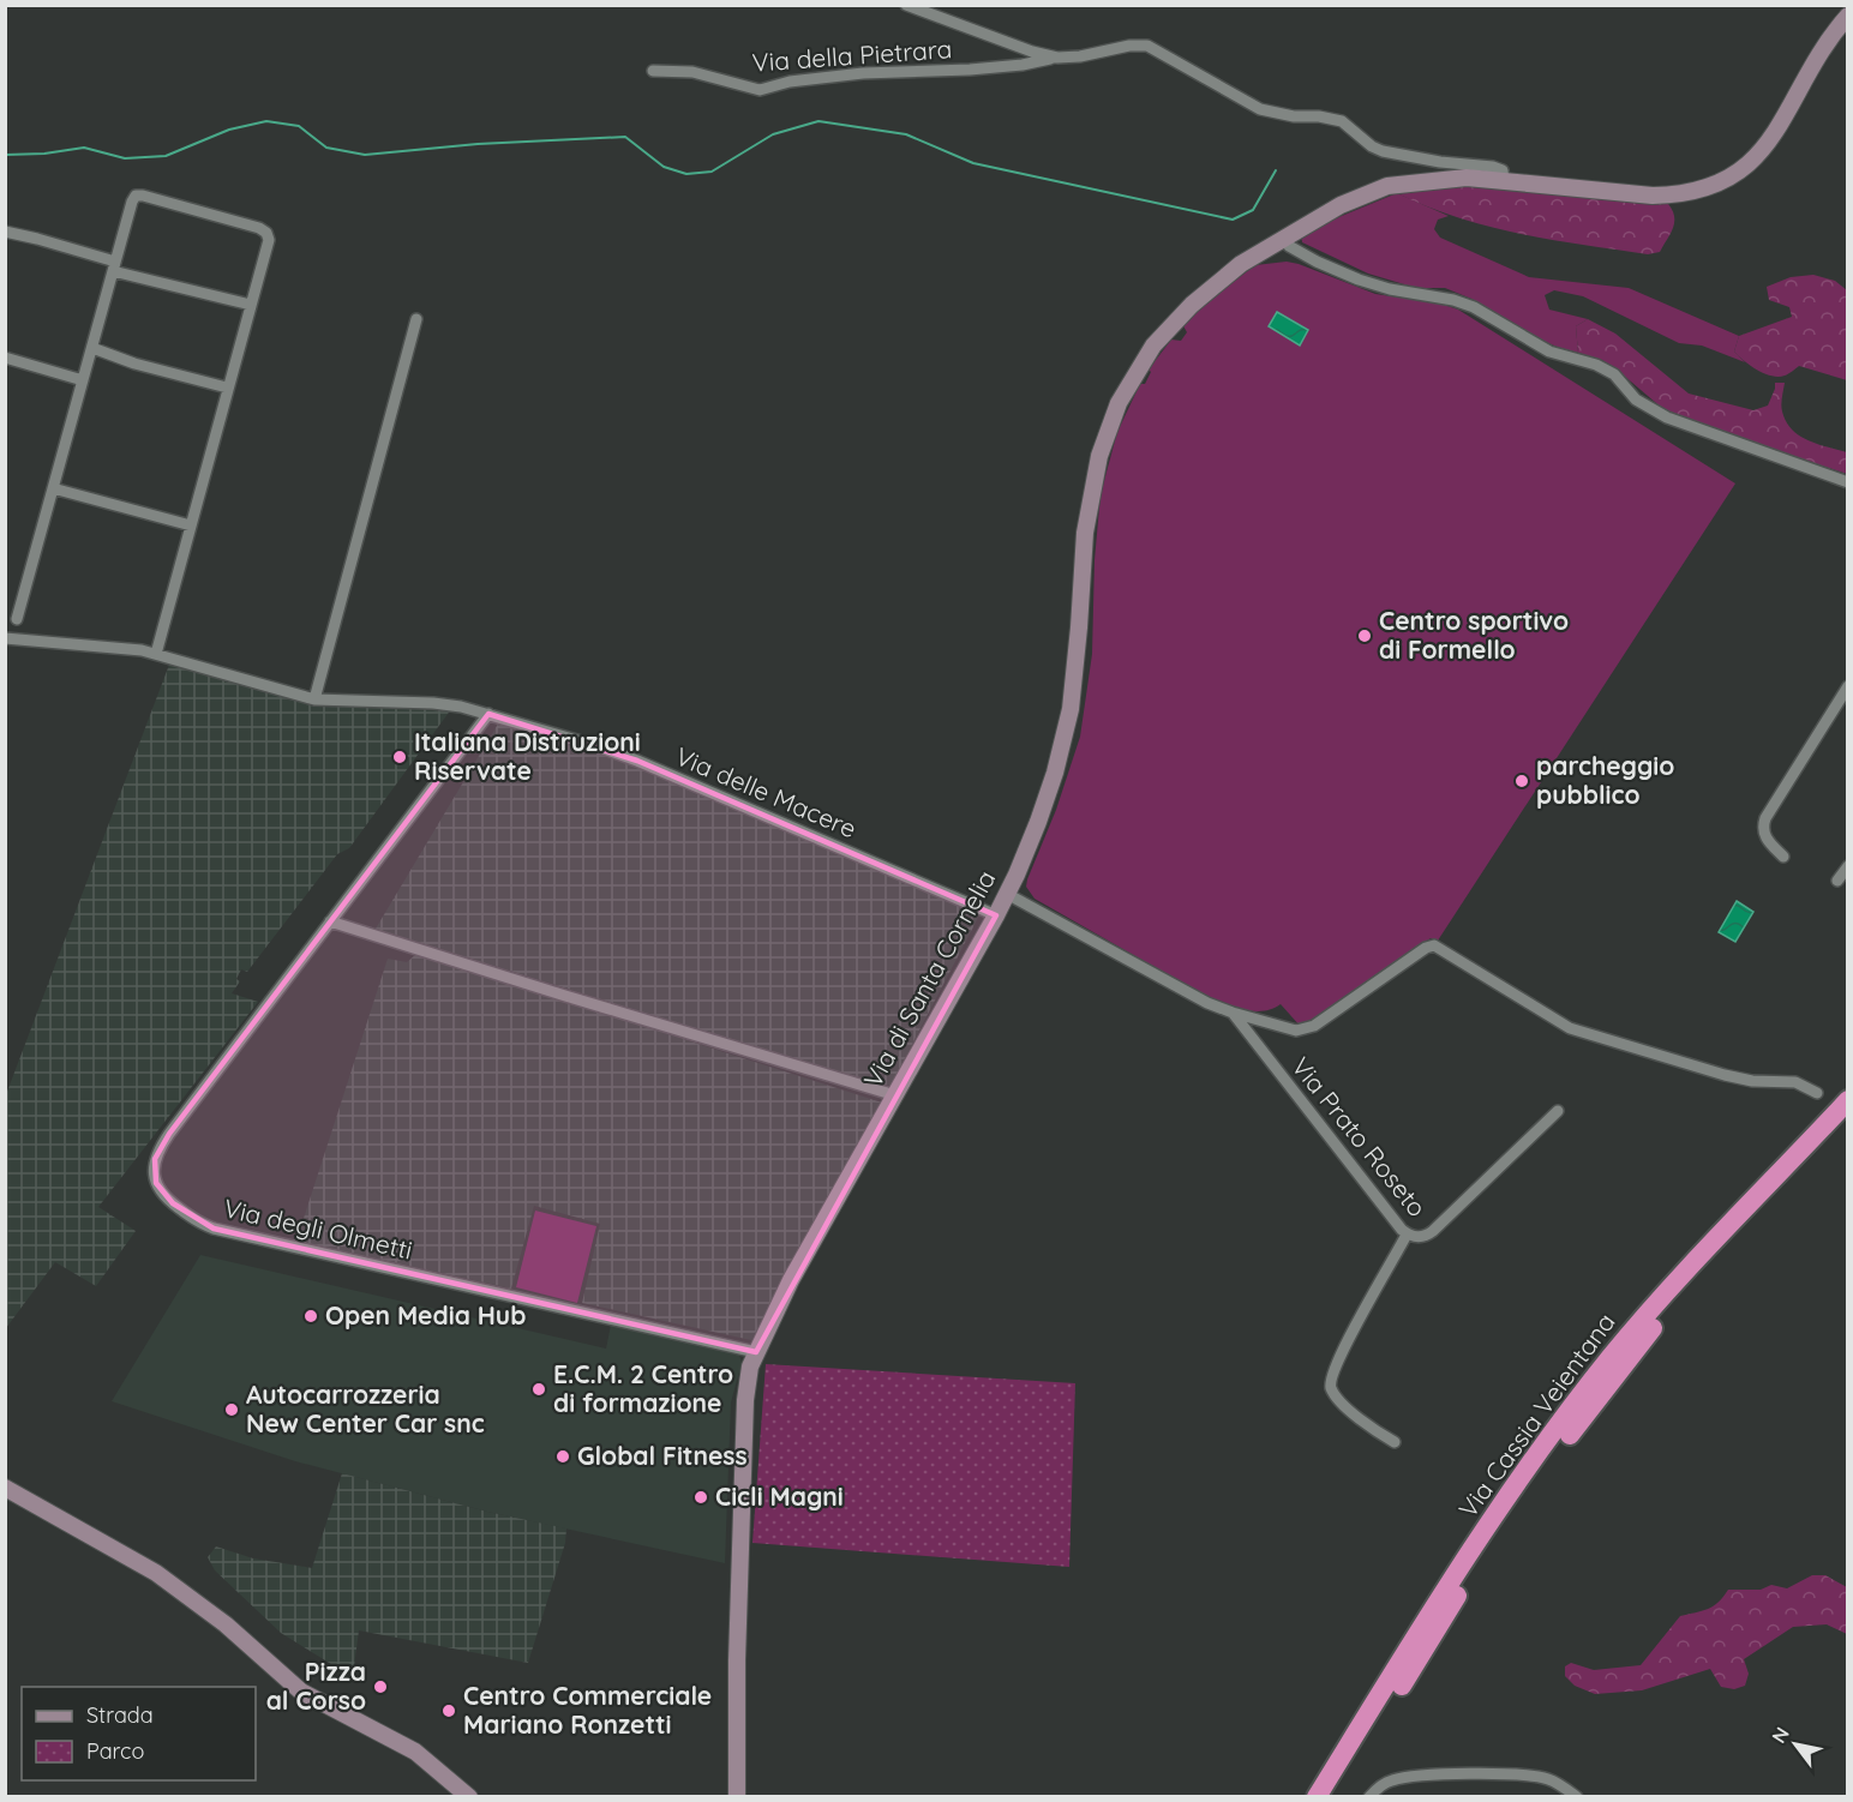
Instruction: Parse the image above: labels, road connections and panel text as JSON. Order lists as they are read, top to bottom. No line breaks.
{"streets":{"highway":["Via Cassia Veientana"],"street":["Via della Pietrara","Via delle Macere","Via di Santa Cornelia","Via Prato Roseto","Via degli Olmetti"]},"crossings":[["Via della Pietrara","Via di Santa Cornelia"],["Via delle Macere","Via di Santa Cornelia"],["Via delle Macere","Via degli Olmetti"],["Via di Santa Cornelia","Via Prato Roseto"],["Via di Santa Cornelia","Via degli Olmetti"]],"places":["Centro sportivo di Formello","Italiana Distruzioni Riservate","parcheggio pubblico","Open Media Hub","E.C.M. 2 Centro di formazione","Autocarrozzeria New Center Car snc","Global Fitness","Cicli Magni","Pizza al Corso","Centro Commerciale Mariano Ronzetti"],"legend":["Strada","Parco"],"north":"top left"}
